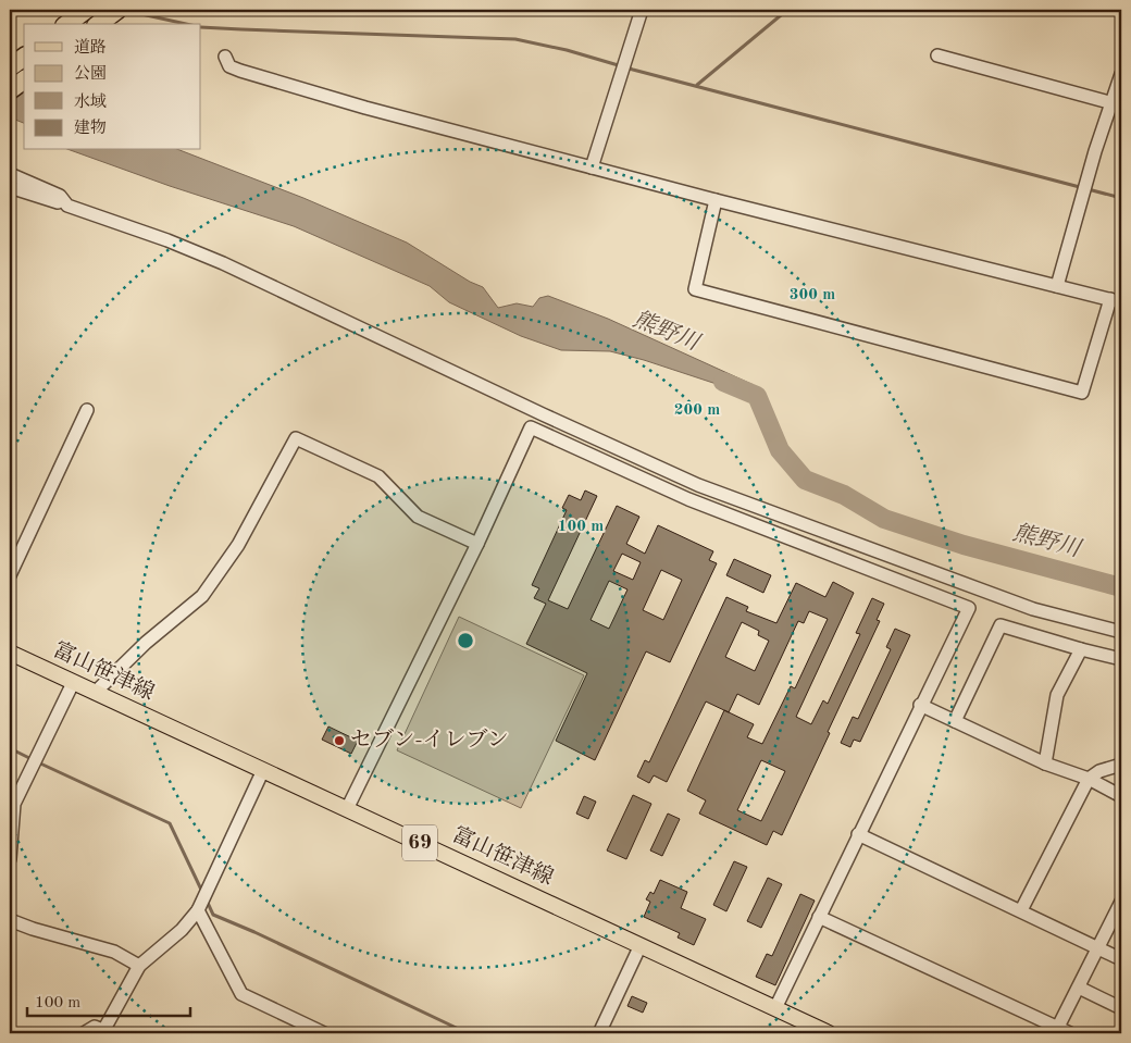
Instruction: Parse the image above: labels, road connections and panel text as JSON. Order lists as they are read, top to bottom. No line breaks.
{"streets":{"main road":["富山笹津線","69"]},"water":["熊野川"],"places":["セブン-イレブン"],"legend":["道路","公園","水域","建物"],"scale_bar":"100 m","rings":["300 m","200 m","100 m"]}
